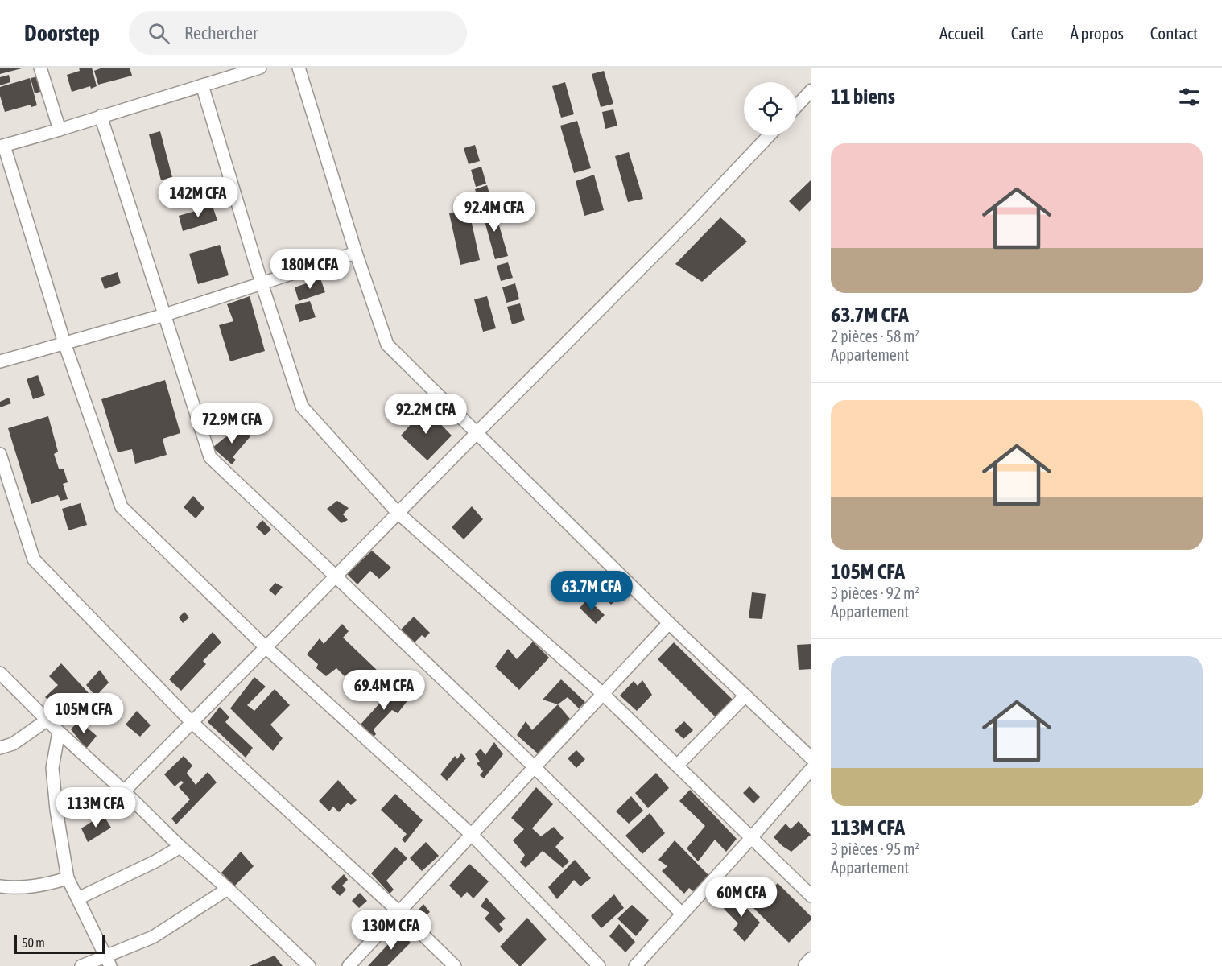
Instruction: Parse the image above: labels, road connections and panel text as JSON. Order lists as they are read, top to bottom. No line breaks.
{"scale_bar":"50 m","page":{"header":"Doorstep","search":"Rechercher","nav":["Accueil","Carte","À propos","Contact"],"heading":"11 biens","list":[{"name":"63.7M CFA","note":"2 pièces · 58 m² · Appartement"},{"name":"105M CFA","note":"3 pièces · 92 m² · Appartement"},{"name":"113M CFA","note":"3 pièces · 95 m² · Appartement"}],"price":["142M CFA","92.4M CFA","180M CFA","92.2M CFA","72.9M CFA","63.7M CFA","69.4M CFA","105M CFA","113M CFA","60M CFA","130M CFA"],"scale":"50 m"}}
